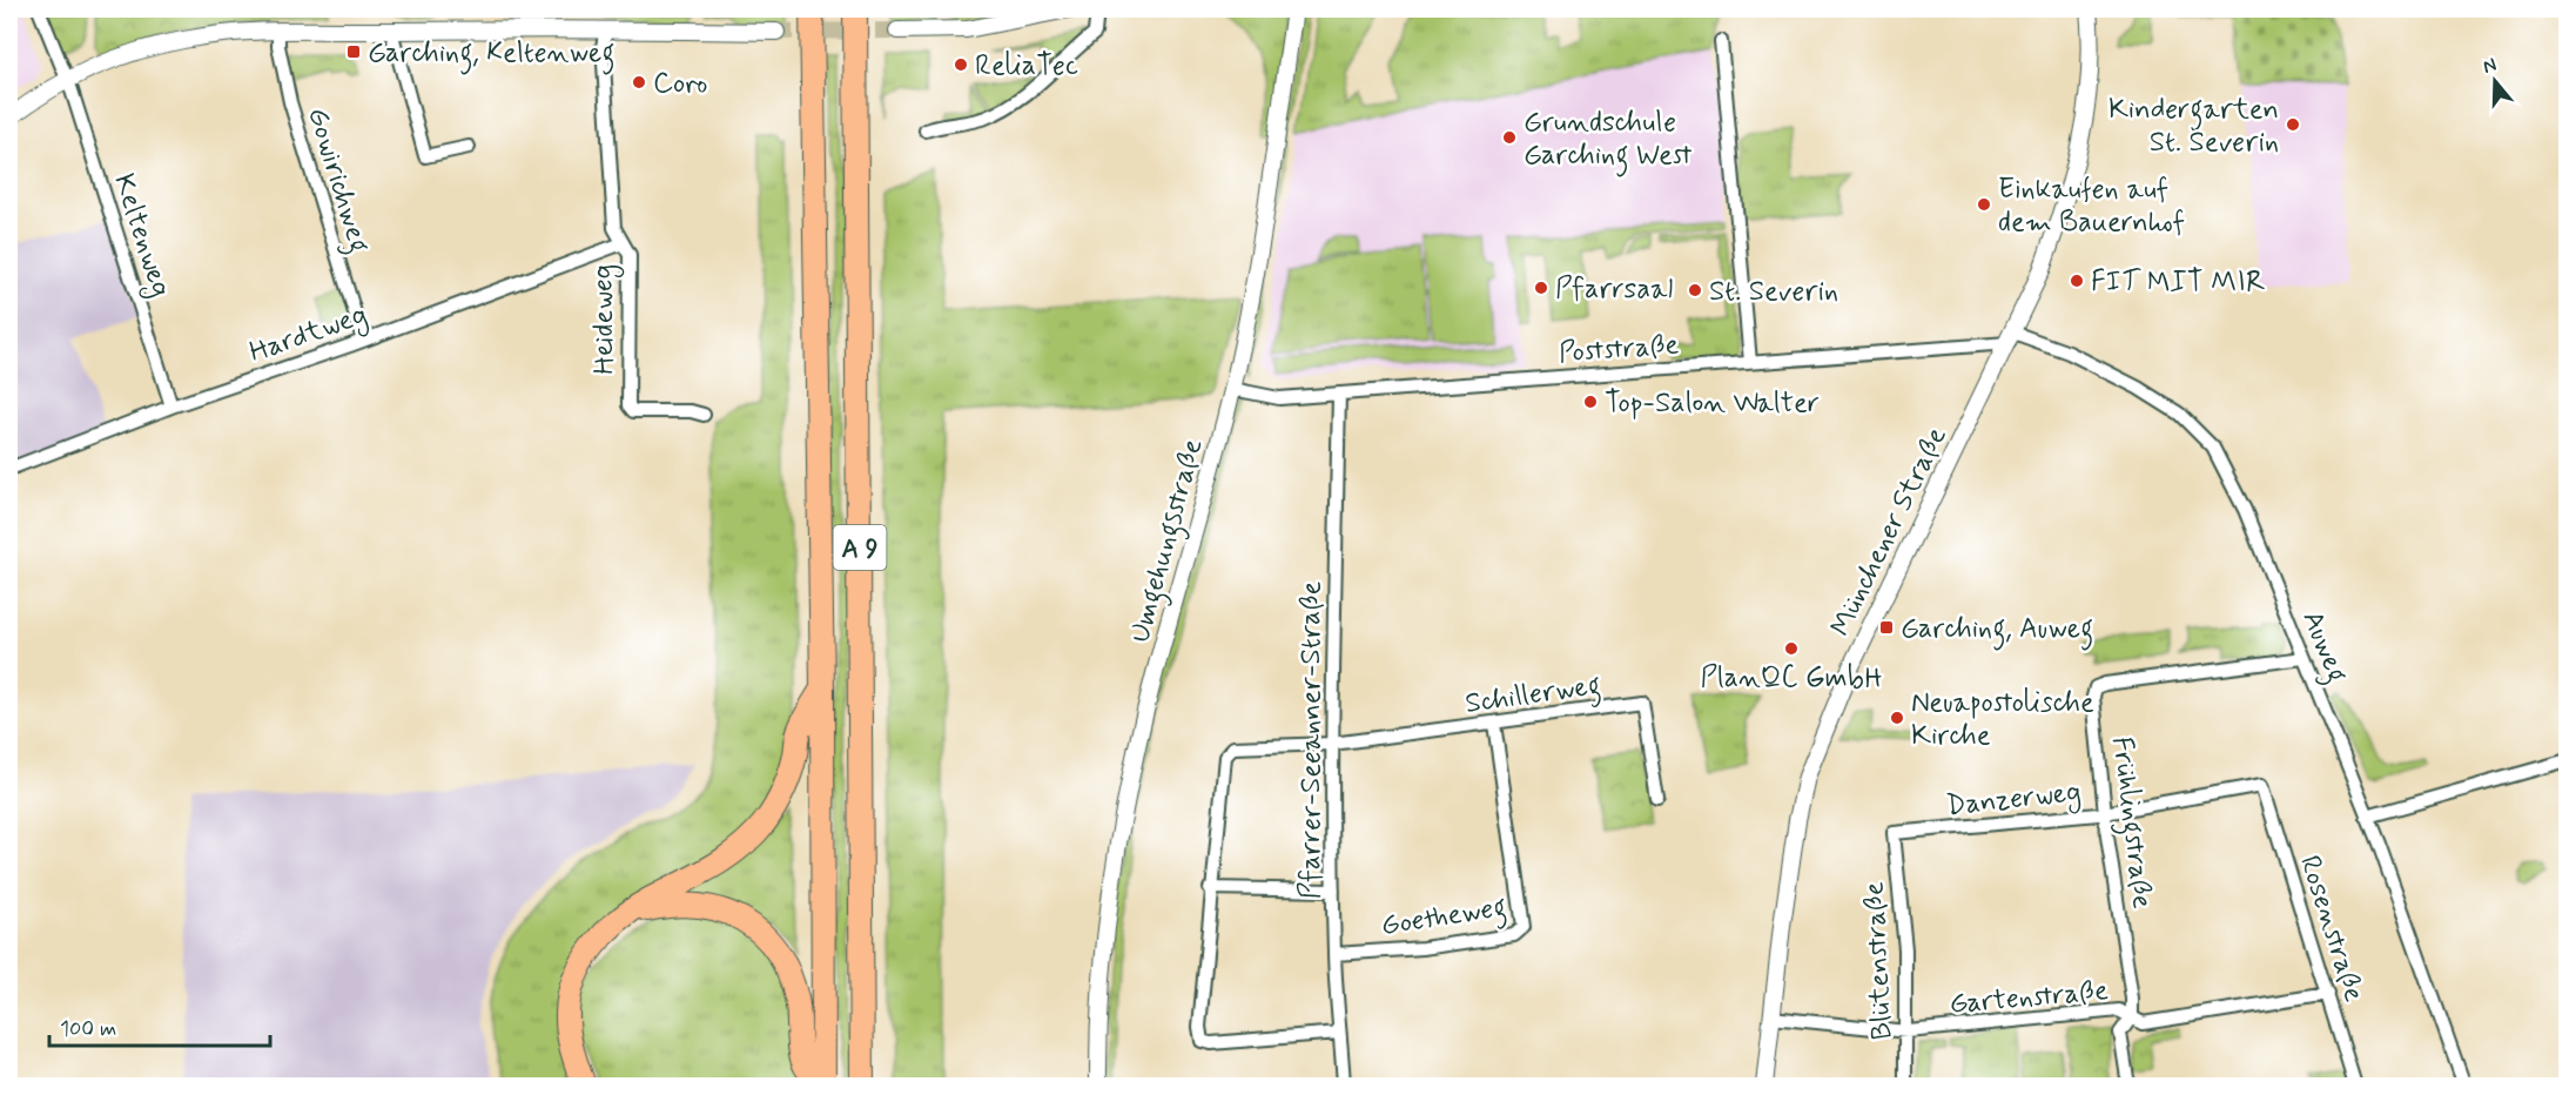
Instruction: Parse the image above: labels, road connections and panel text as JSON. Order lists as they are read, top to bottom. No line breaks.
{"streets":{"highway":["A 9"],"street":["Gowirichweg","Keltenweg","Heideweg","Hardtweg","Poststraße","Münchener Straße","Umgehungsstraße","Auweg","Schillerweg","Pfarrer-Seeanner-Straße","Danzerweg","Frühlingstraße","Goetheweg","Rosenstraße","Blütenstraße","Gartenstraße"]},"crossings":[["Gowirichweg","Hardtweg"],["Keltenweg","Hardtweg"],["Heideweg","Hardtweg"],["Poststraße","Münchener Straße"],["Poststraße","Umgehungsstraße"],["Poststraße","Auweg"],["Poststraße","Pfarrer-Seeanner-Straße"],["Münchener Straße","Auweg"],["Münchener Straße","Gartenstraße"],["Auweg","Frühlingstraße"],["Schillerweg","Pfarrer-Seeanner-Straße"],["Schillerweg","Goetheweg"],["Pfarrer-Seeanner-Straße","Goetheweg"],["Danzerweg","Frühlingstraße"],["Danzerweg","Rosenstraße"],["Danzerweg","Blütenstraße"],["Frühlingstraße","Gartenstraße"],["Rosenstraße","Gartenstraße"],["Blütenstraße","Gartenstraße"]],"places":{"transit":["Garching, Keltenweg","Garching, Auweg"],"other":["ReliaTec","Coro","Kindergarten St. Severin","Grundschule Garching West","Einkaufen auf dem Bauernhof","FIT MIT MIR","Pfarrsaal","St. Severin","Top-Salon Walter","PlanQC GmbH","Neuapostolische Kirche"]},"scale_bar":"100 m","north":"top"}
